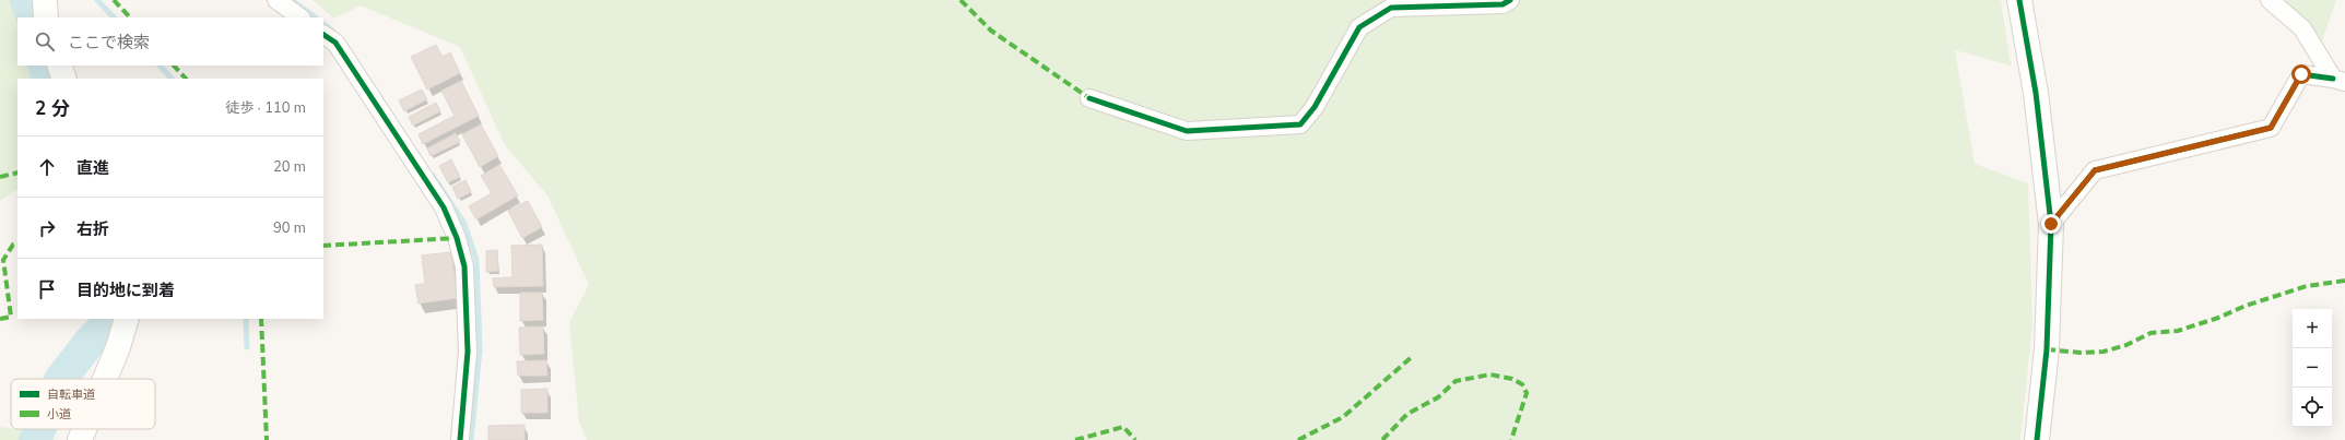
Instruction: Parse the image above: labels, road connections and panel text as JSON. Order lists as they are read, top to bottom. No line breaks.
{"legend":["自転車道","小道"],"page":{"search":"ここで検索","heading":["2 分","徒歩 · 110 m"],"list":[["直進","20 m"],["右折","90 m"],"目的地に到着"],"map_buttons":["+","−"]}}
